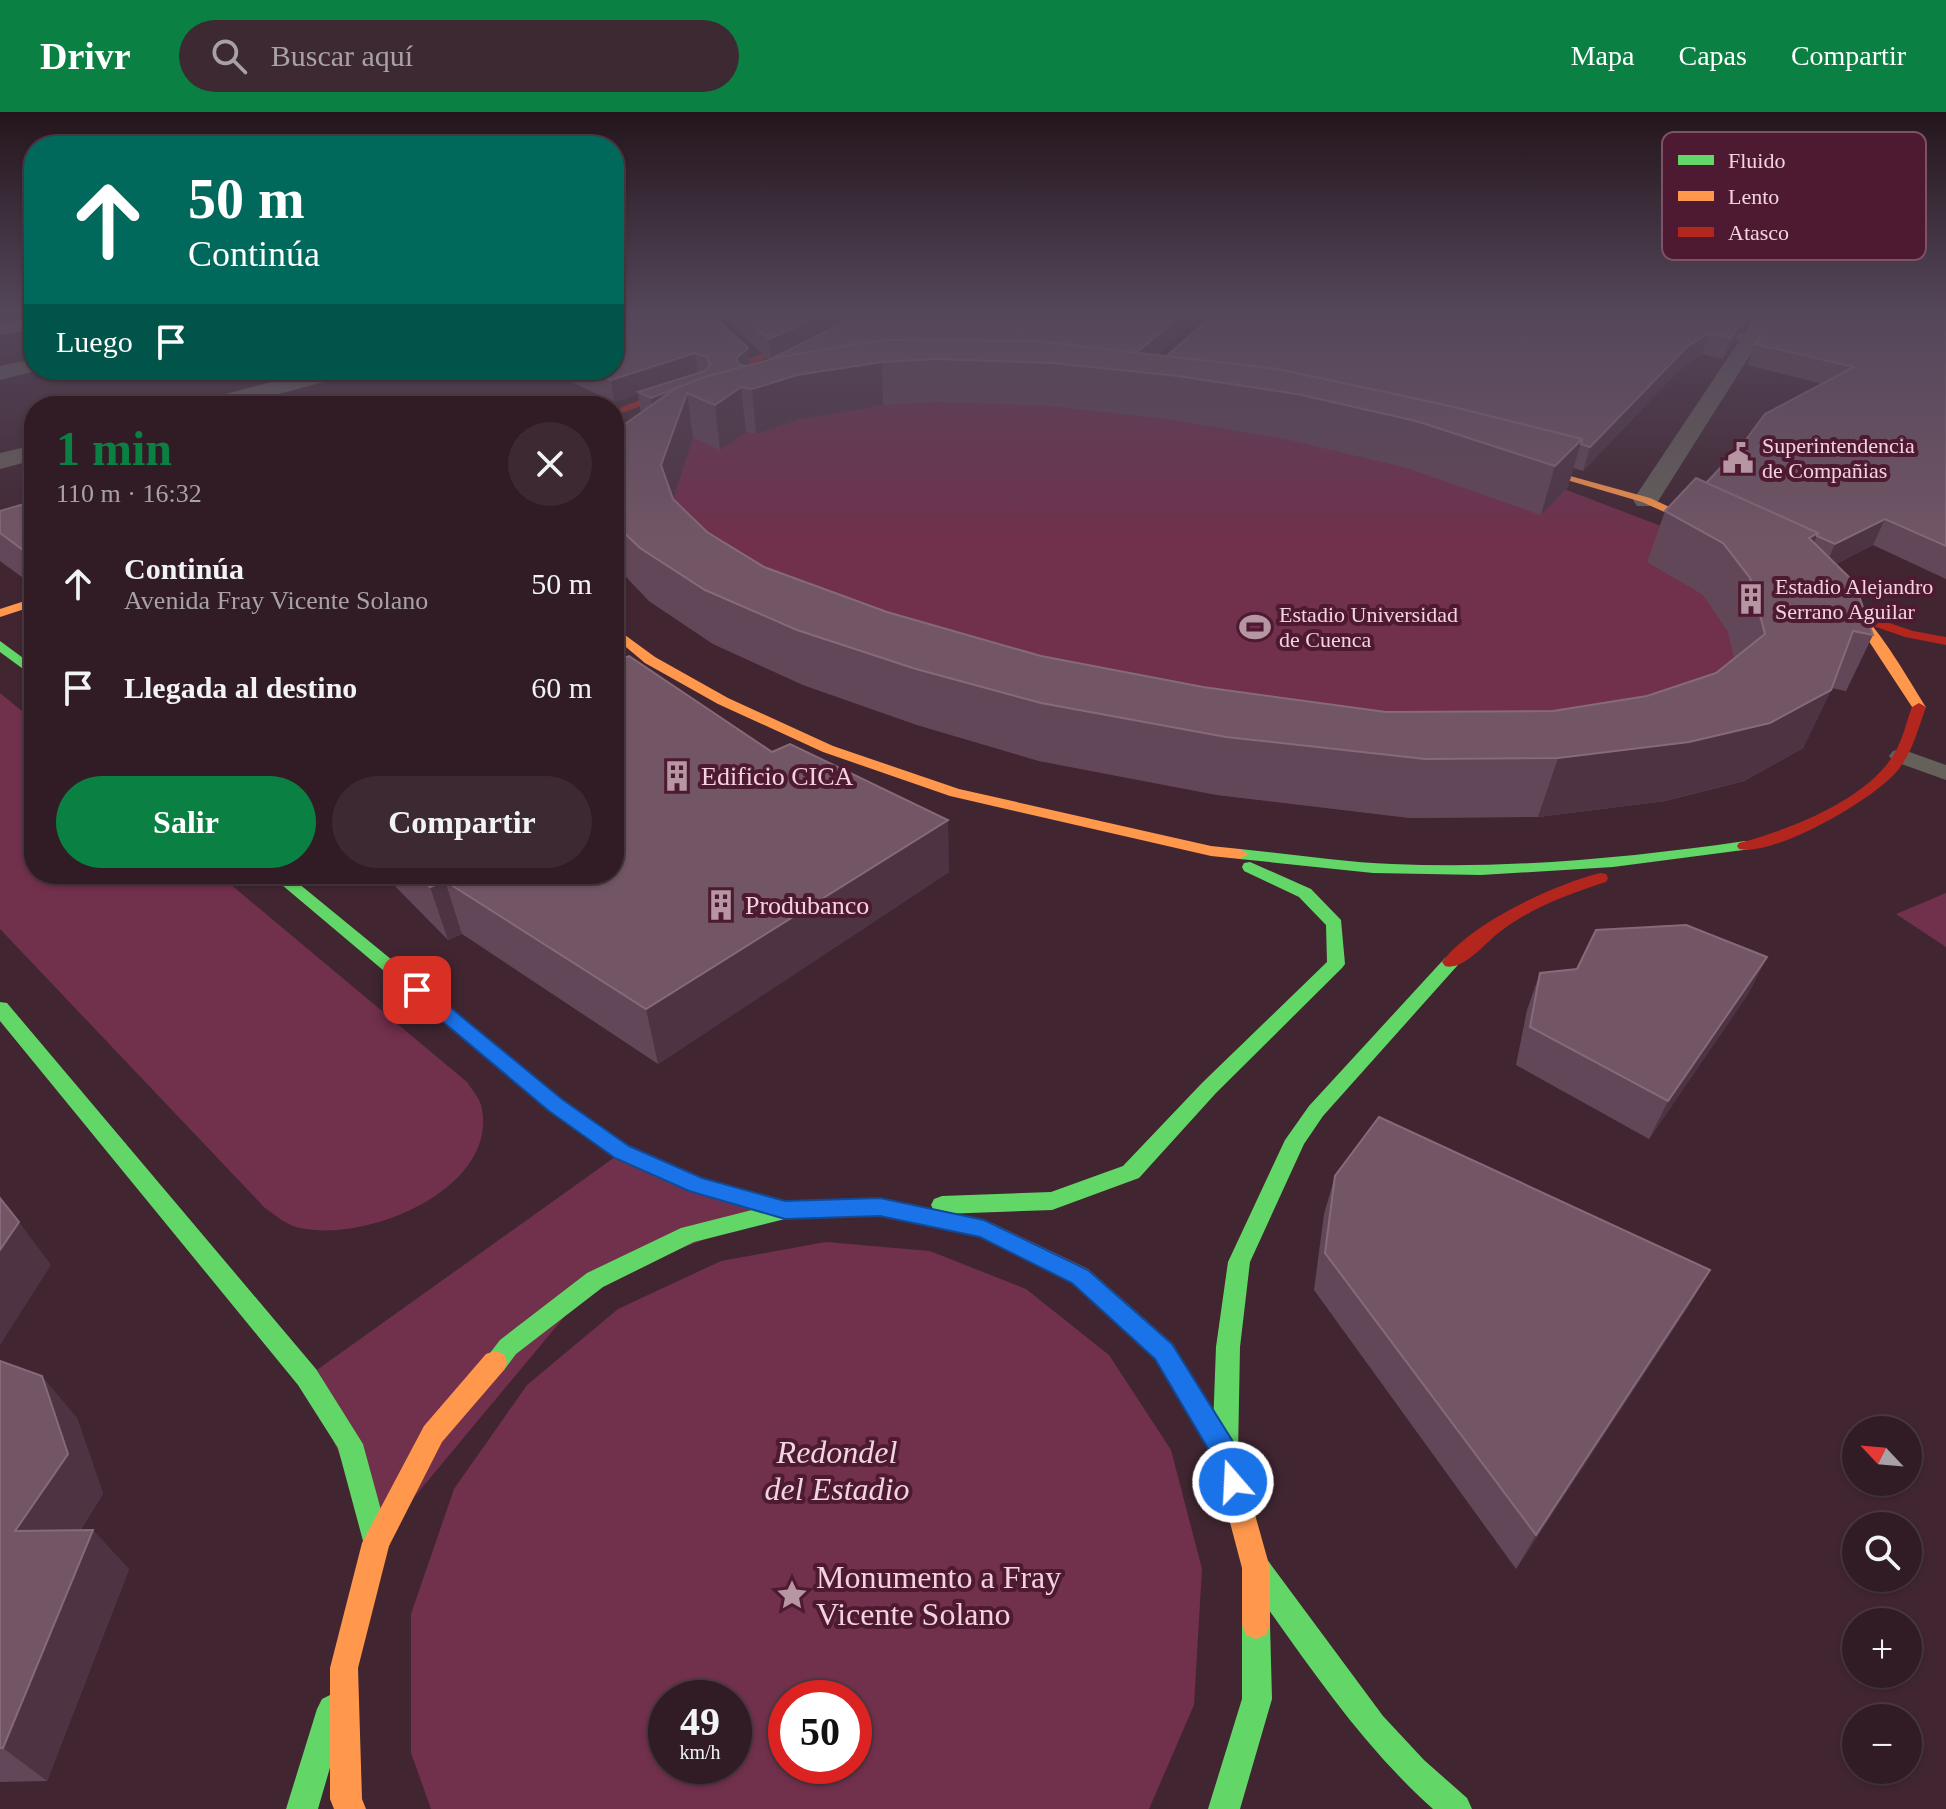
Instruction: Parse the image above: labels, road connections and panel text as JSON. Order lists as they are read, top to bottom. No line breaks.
{"parks":["Redondel del Estadio"],"places":{"public building":["Superintendencia de Compañias"],"building":["Estadio Alejandro Serrano Aguilar","Edificio CICA","Produbanco"],"sports":["Estadio Universidad de Cuenca"],"place":["Monumento a Fray Vicente Solano"]},"legend":["Fluido","Lento","Atasco"],"north":"top left","page":{"header":"Drivr","search":"Buscar aquí","nav":["Mapa","Capas","Compartir"],"turn":["50 m","Continúa"],"then":"Luego","heading":["1 min","110 m · 16:32"],"list":[{"name":"Continúa","note":"Avenida Fray Vicente Solano","value":"50 m"},{"name":"Llegada al destino","value":"60 m"}],"buttons":["Salir","Compartir"],"map_buttons":["+","−"],"speed":"49 km/h","limit":"50"}}
